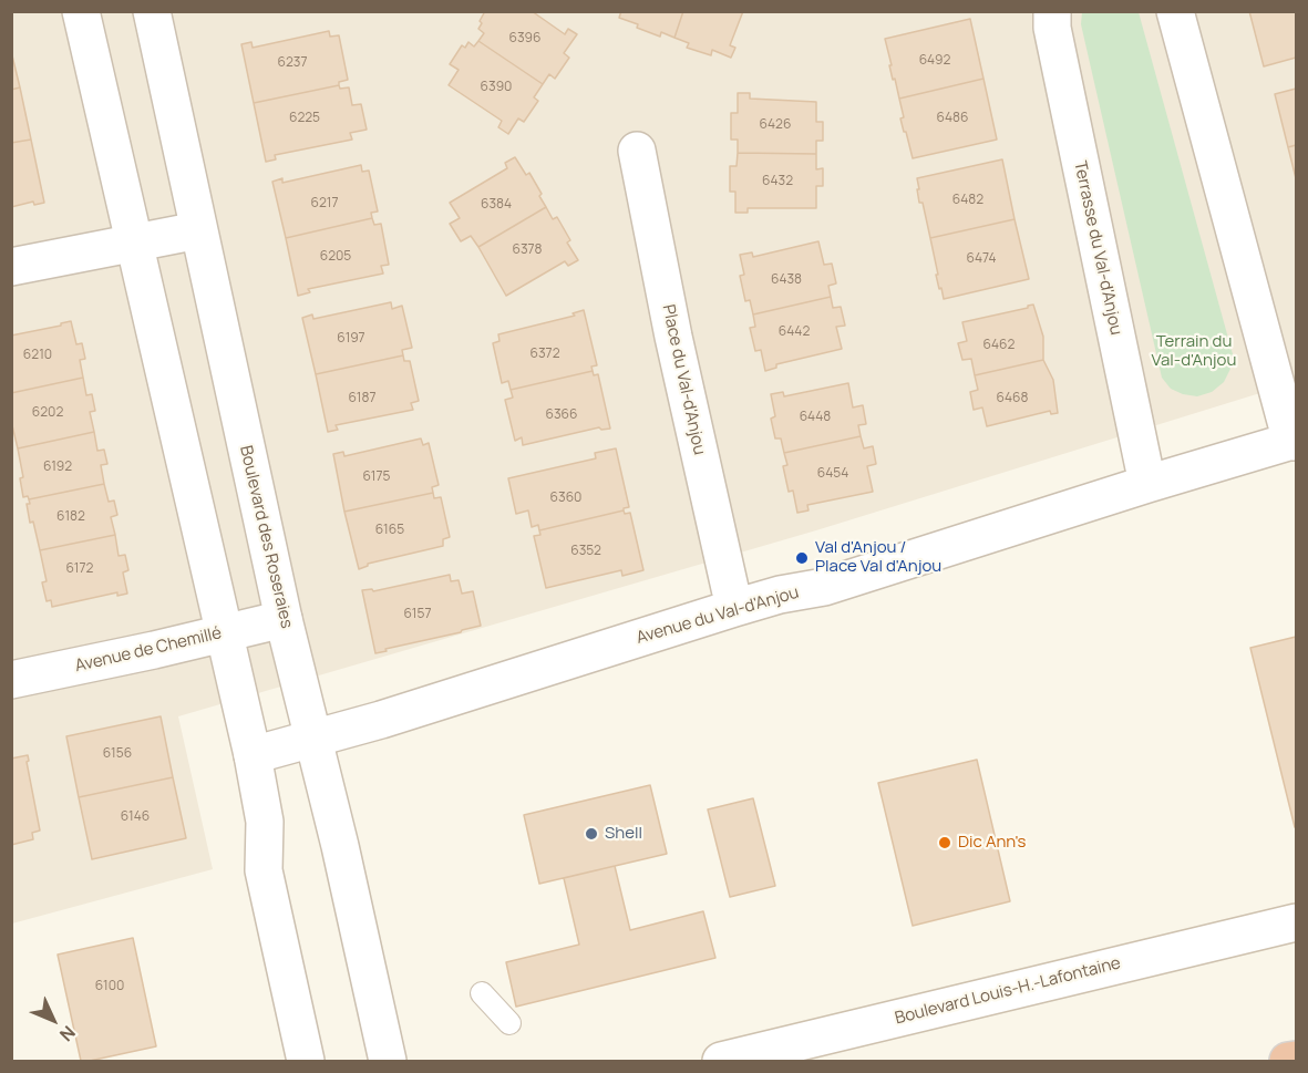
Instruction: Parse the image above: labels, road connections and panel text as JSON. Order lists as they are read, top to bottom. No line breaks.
{"streets":{"street":["Terrasse du Val-d'Anjou","Place du Val-d'Anjou","Boulevard des Roseraies","Avenue du Val-d'Anjou","Avenue de Chemillé","Boulevard Louis-H.-Lafontaine"]},"crossings":[["Terrasse du Val-d'Anjou","Avenue du Val-d'Anjou"],["Place du Val-d'Anjou","Avenue du Val-d'Anjou"],["Boulevard des Roseraies","Avenue du Val-d'Anjou"],["Boulevard des Roseraies","Avenue de Chemillé"]],"parks":["Terrain du Val-d'Anjou"],"places":["Val d'Anjou / Place Val d'Anjou","Shell","Dic Ann's"],"house_numbers":["6396","6492","6237","6390","6225","6486","6426","6432","6482","6217","6384","6378","6205","6474","6438","6442","6197","6462","6372","6210","6187","6468","6202","6366","6448","6192","6454","6175","6360","6182","6165","6352","6172","6157","6156","6146","6100"],"north":"bottom right"}
